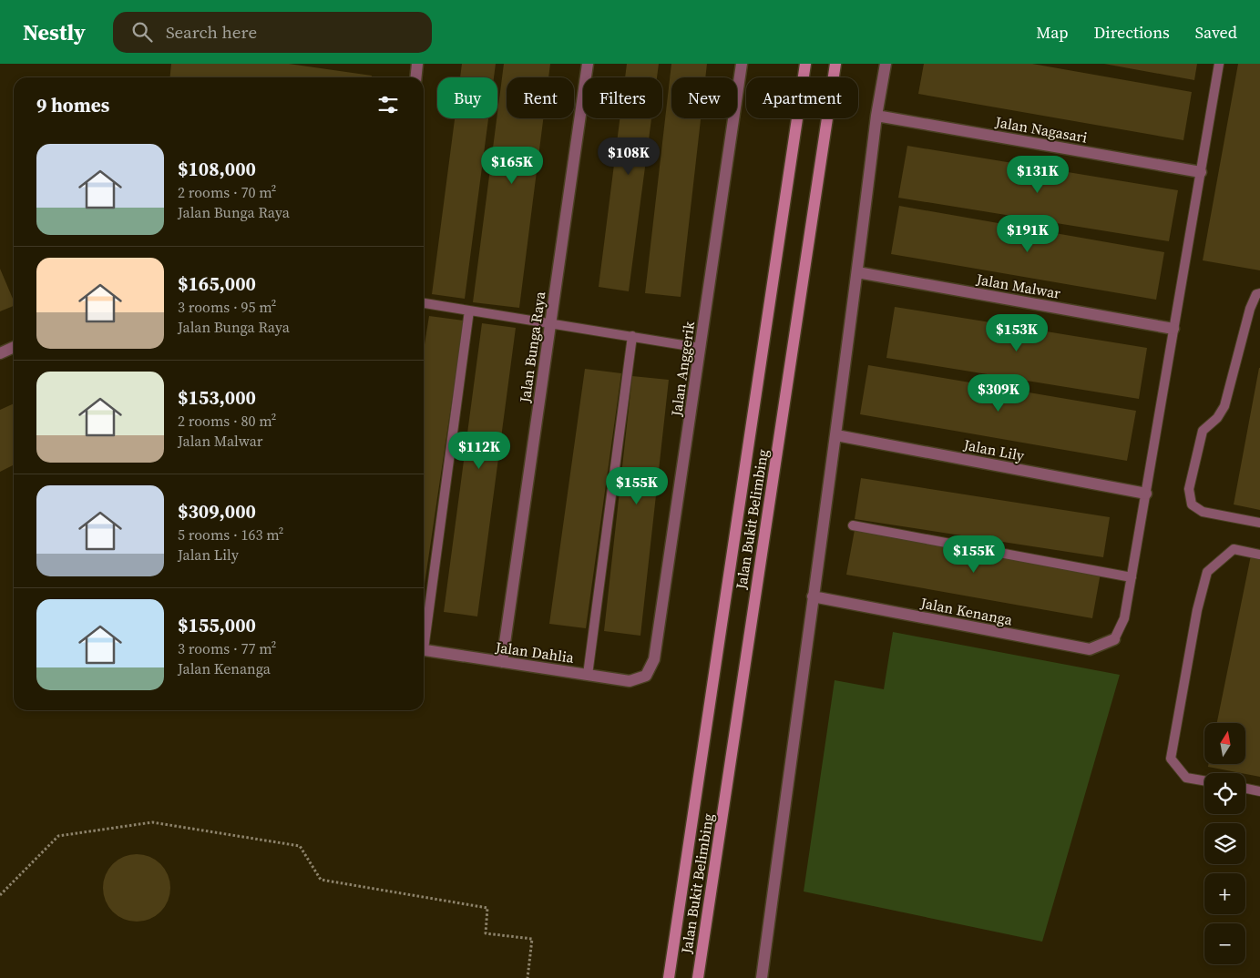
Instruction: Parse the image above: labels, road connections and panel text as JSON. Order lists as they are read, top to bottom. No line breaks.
{"streets":{"main road":["Jalan Bukit Belimbing"],"street":["Jalan Nagasari","Jalan Malwar","Jalan Bunga Raya","Jalan Anggerik","Jalan Lily","Jalan Kenanga","Jalan Dahlia"]},"crossings":[["Jalan Bunga Raya","Jalan Dahlia"],["Jalan Anggerik","Jalan Dahlia"]],"north":"top","page":{"header":"Nestly","search":"Search here","nav":["Map","Directions","Saved"],"chip":["Buy","Rent","Filters","New","Apartment"],"heading":"9 homes","list":[{"name":"$108,000","note":"2 rooms · 70 m² · Jalan Bunga Raya"},{"name":"$165,000","note":"3 rooms · 95 m² · Jalan Bunga Raya"},{"name":"$153,000","note":"2 rooms · 80 m² · Jalan Malwar"},{"name":"$309,000","note":"5 rooms · 163 m² · Jalan Lily"},{"name":"$155,000","note":"3 rooms · 77 m² · Jalan Kenanga"}],"price":["$108K","$165K","$131K","$191K","$153K","$309K","$112K","$155K","$155K"],"map_buttons":["+","−"]}}
